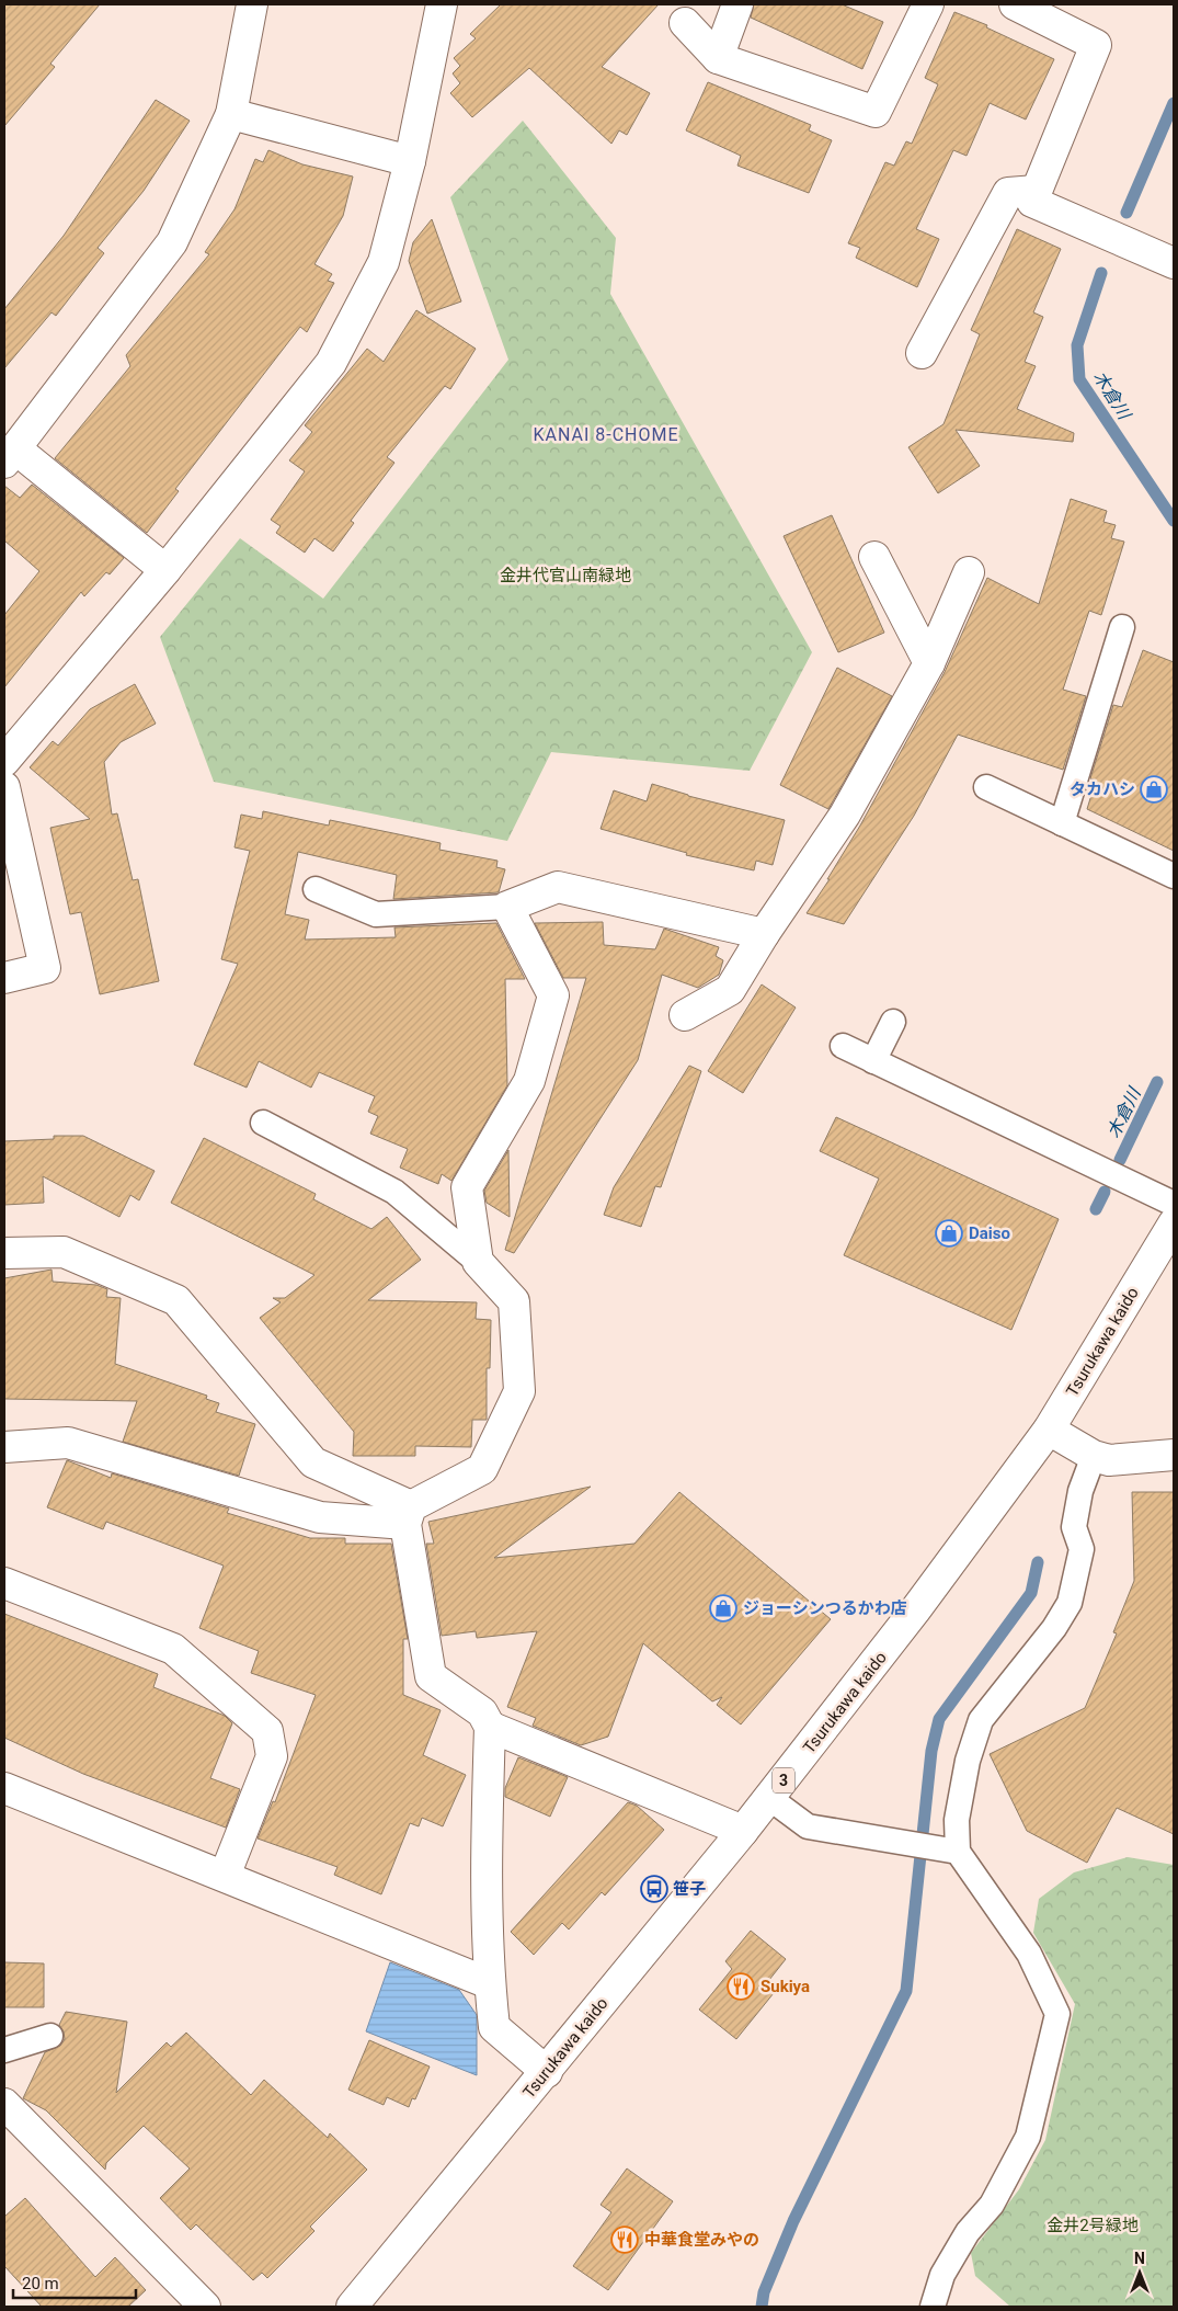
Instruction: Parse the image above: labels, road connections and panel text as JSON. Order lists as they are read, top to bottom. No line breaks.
{"streets":{"street":["Tsurukawa kaido","3"]},"districts":["KANAI 8-CHOME"],"water":["木倉川"],"parks":["金井代官山南緑地","金井2号緑地"],"places":{"shop":["タカハシ","Daiso","ジョーシンつるかわ店"],"bus stop":["笹子"],"restaurant":["Sukiya","中華食堂みやの"]},"scale_bar":"20 m","north":"top"}
